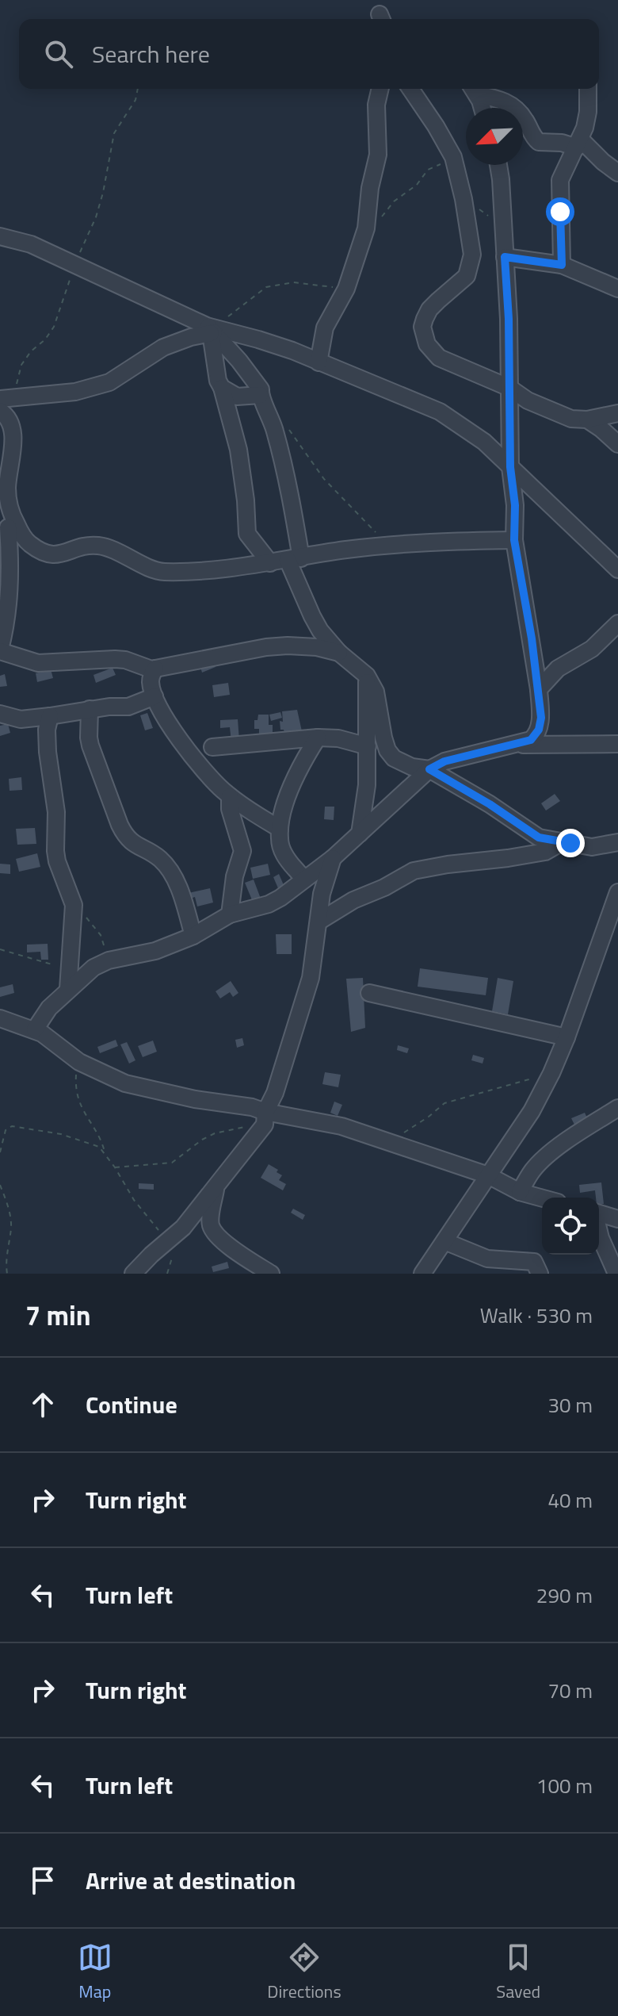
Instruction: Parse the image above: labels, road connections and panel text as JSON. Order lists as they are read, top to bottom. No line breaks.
{"north":"bottom left","page":{"search":"Search here","heading":["7 min","Walk · 530 m"],"list":[["Continue","30 m"],["Turn right","40 m"],["Turn left","290 m"],["Turn right","70 m"],["Turn left","100 m"],"Arrive at destination"],"nav":["Map","Directions","Saved"]}}
